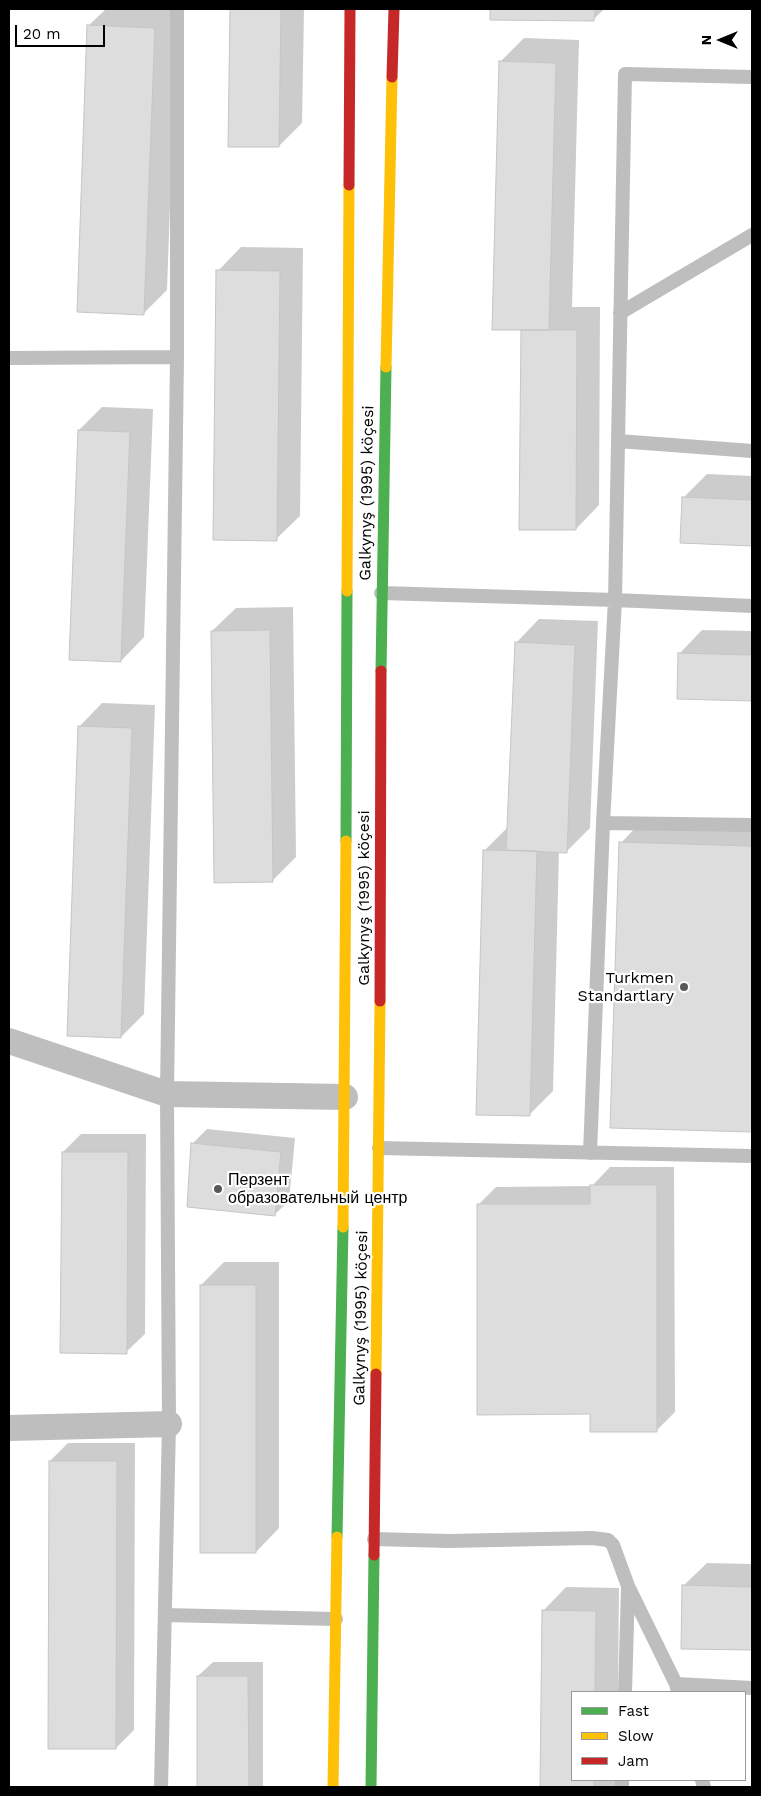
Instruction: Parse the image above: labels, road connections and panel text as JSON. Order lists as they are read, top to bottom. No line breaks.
{"streets":{"main road":["Galkynyş (1995) köçesi"]},"places":["Turkmen Standartlary","Перзент образовательный центр"],"legend":["Fast","Slow","Jam"],"scale_bar":"20 m","north":"left"}
